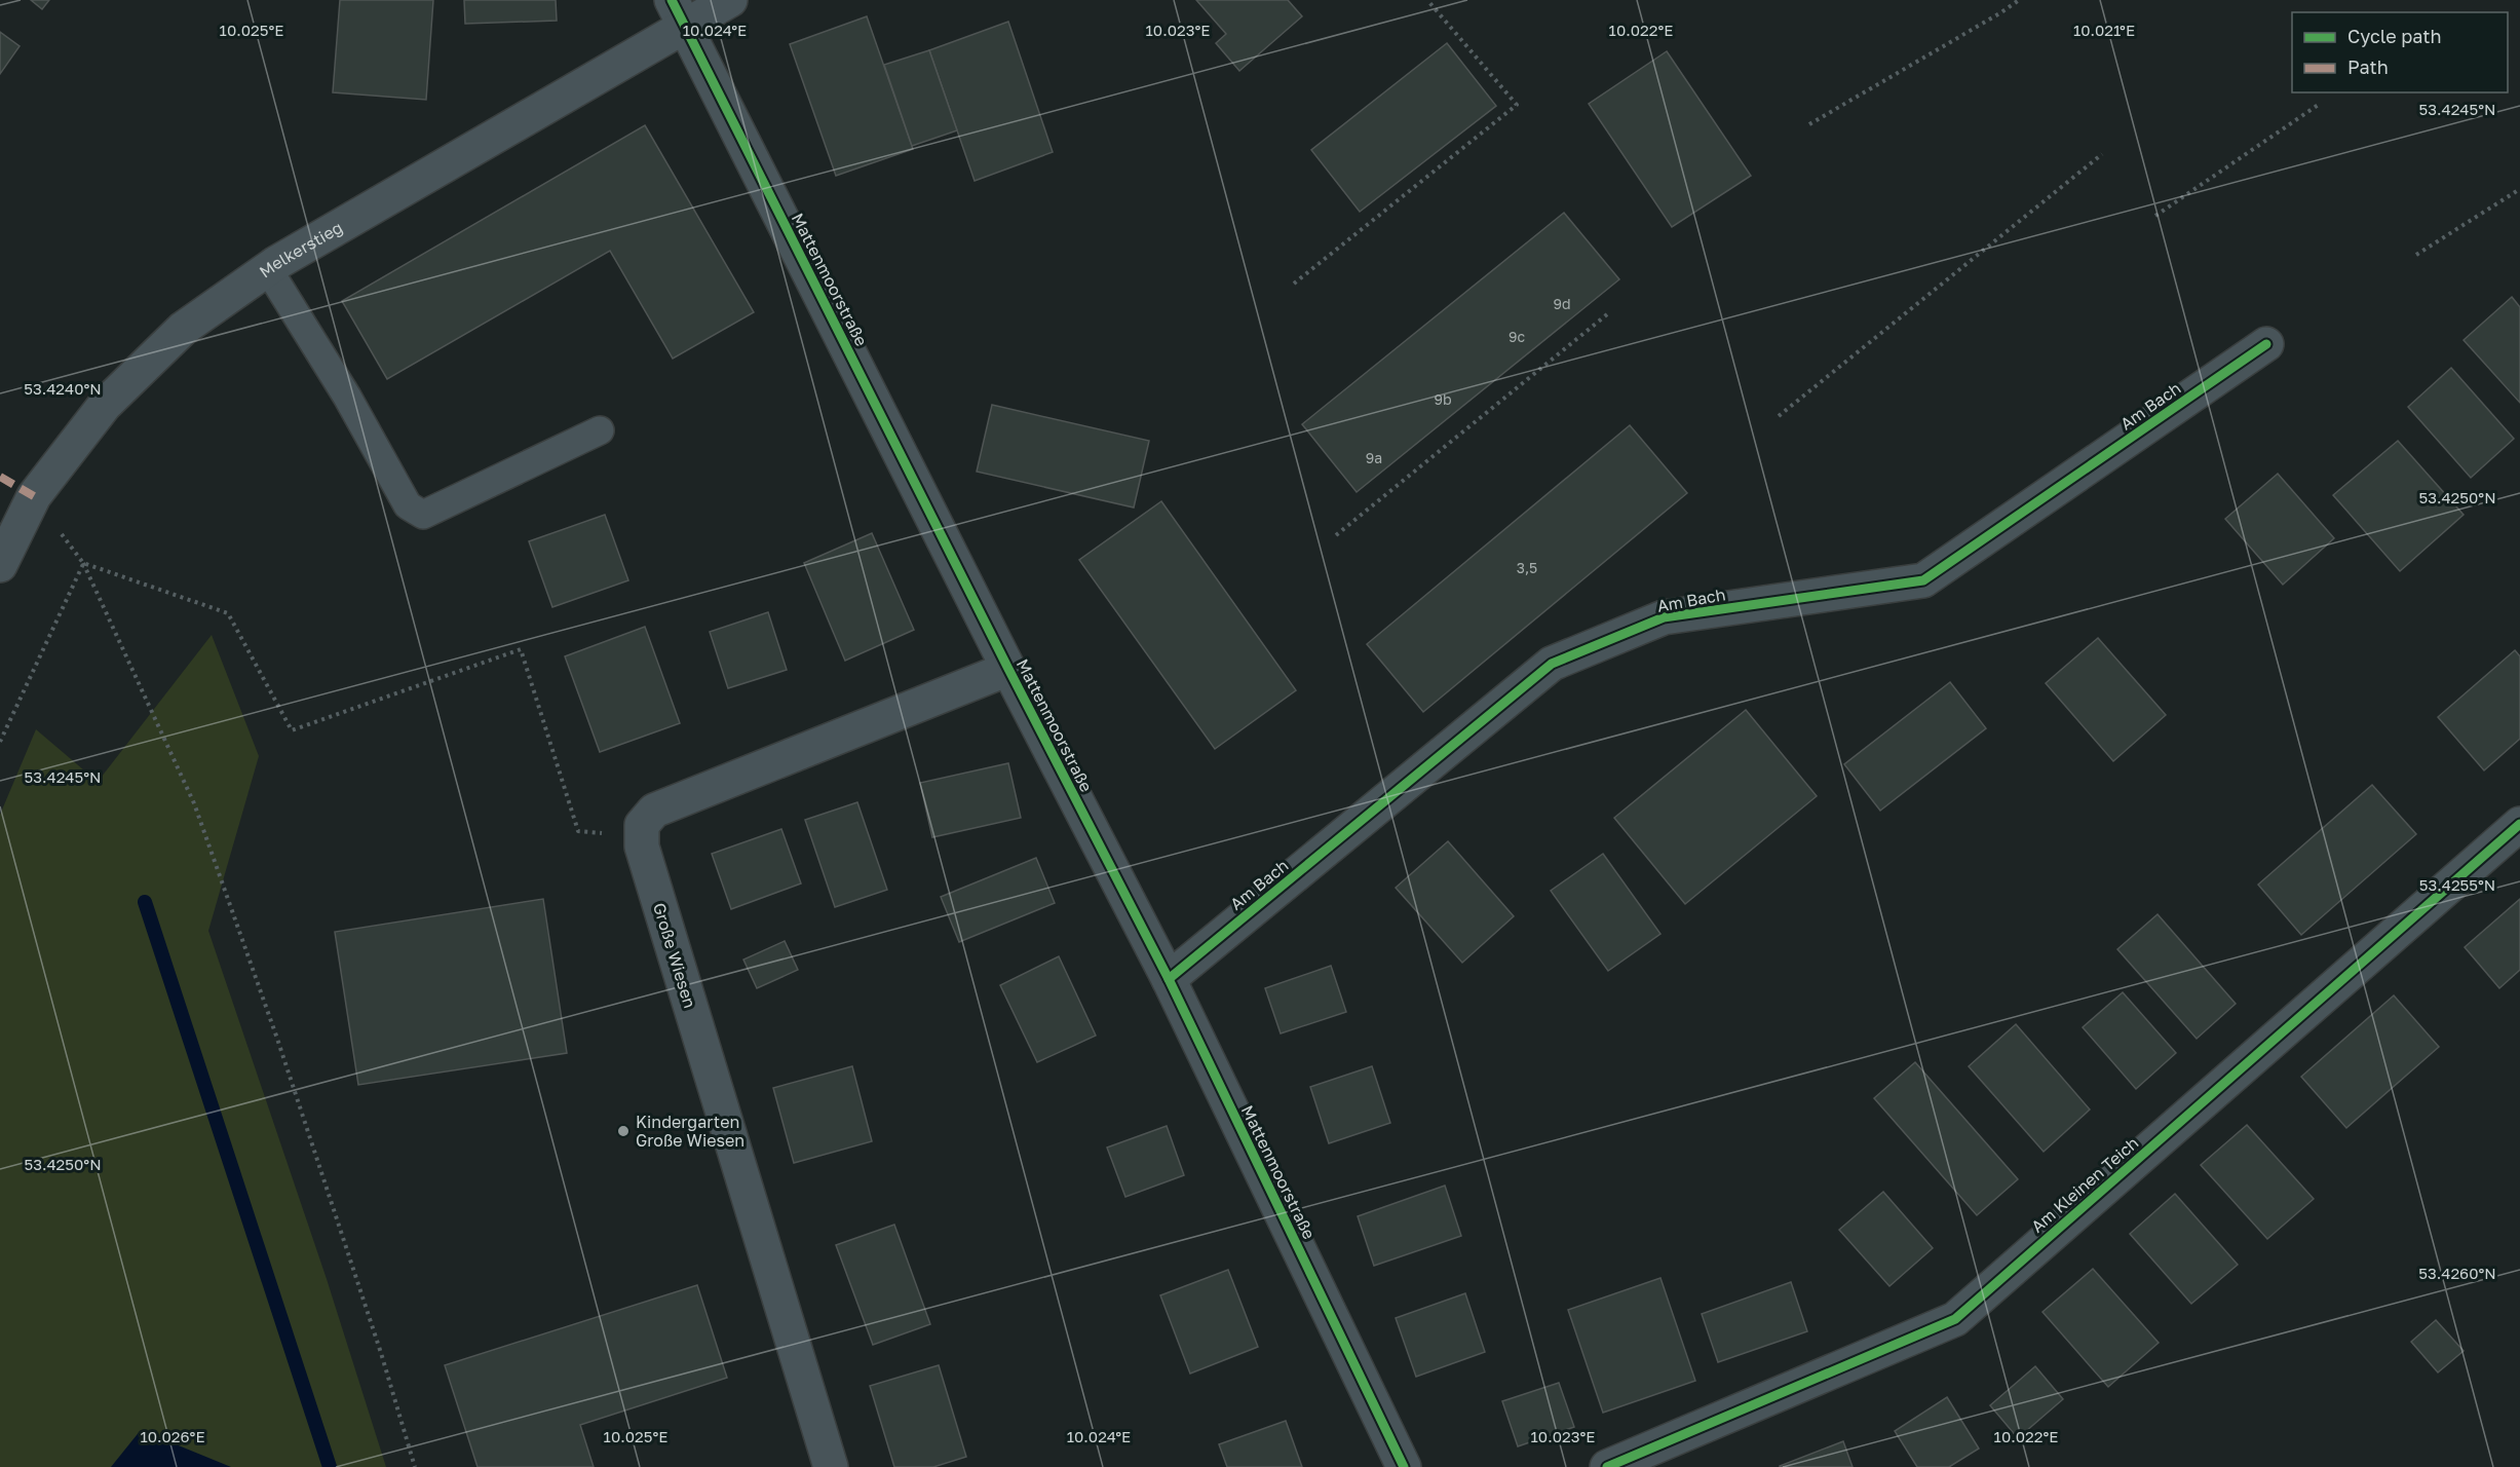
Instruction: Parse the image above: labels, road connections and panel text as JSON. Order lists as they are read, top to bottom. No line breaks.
{"streets":{"street":["Melkerstieg","Mattenmoorstraße","Am Bach","Große Wiesen","Am Kleinen Teich"]},"crossings":[["Melkerstieg","Mattenmoorstraße"],["Mattenmoorstraße","Am Bach"]],"places":["Kindergarten Große Wiesen"],"house_numbers":["9d","9c","9b","9a","3,5"],"legend":["Cycle path","Path"],"coordinates":["10.025°E","10.024°E","10.023°E","10.022°E","10.021°E","53.4245°N","53.4240°N","53.4250°N","53.4255°N","53.4260°N","10.026°E"]}
